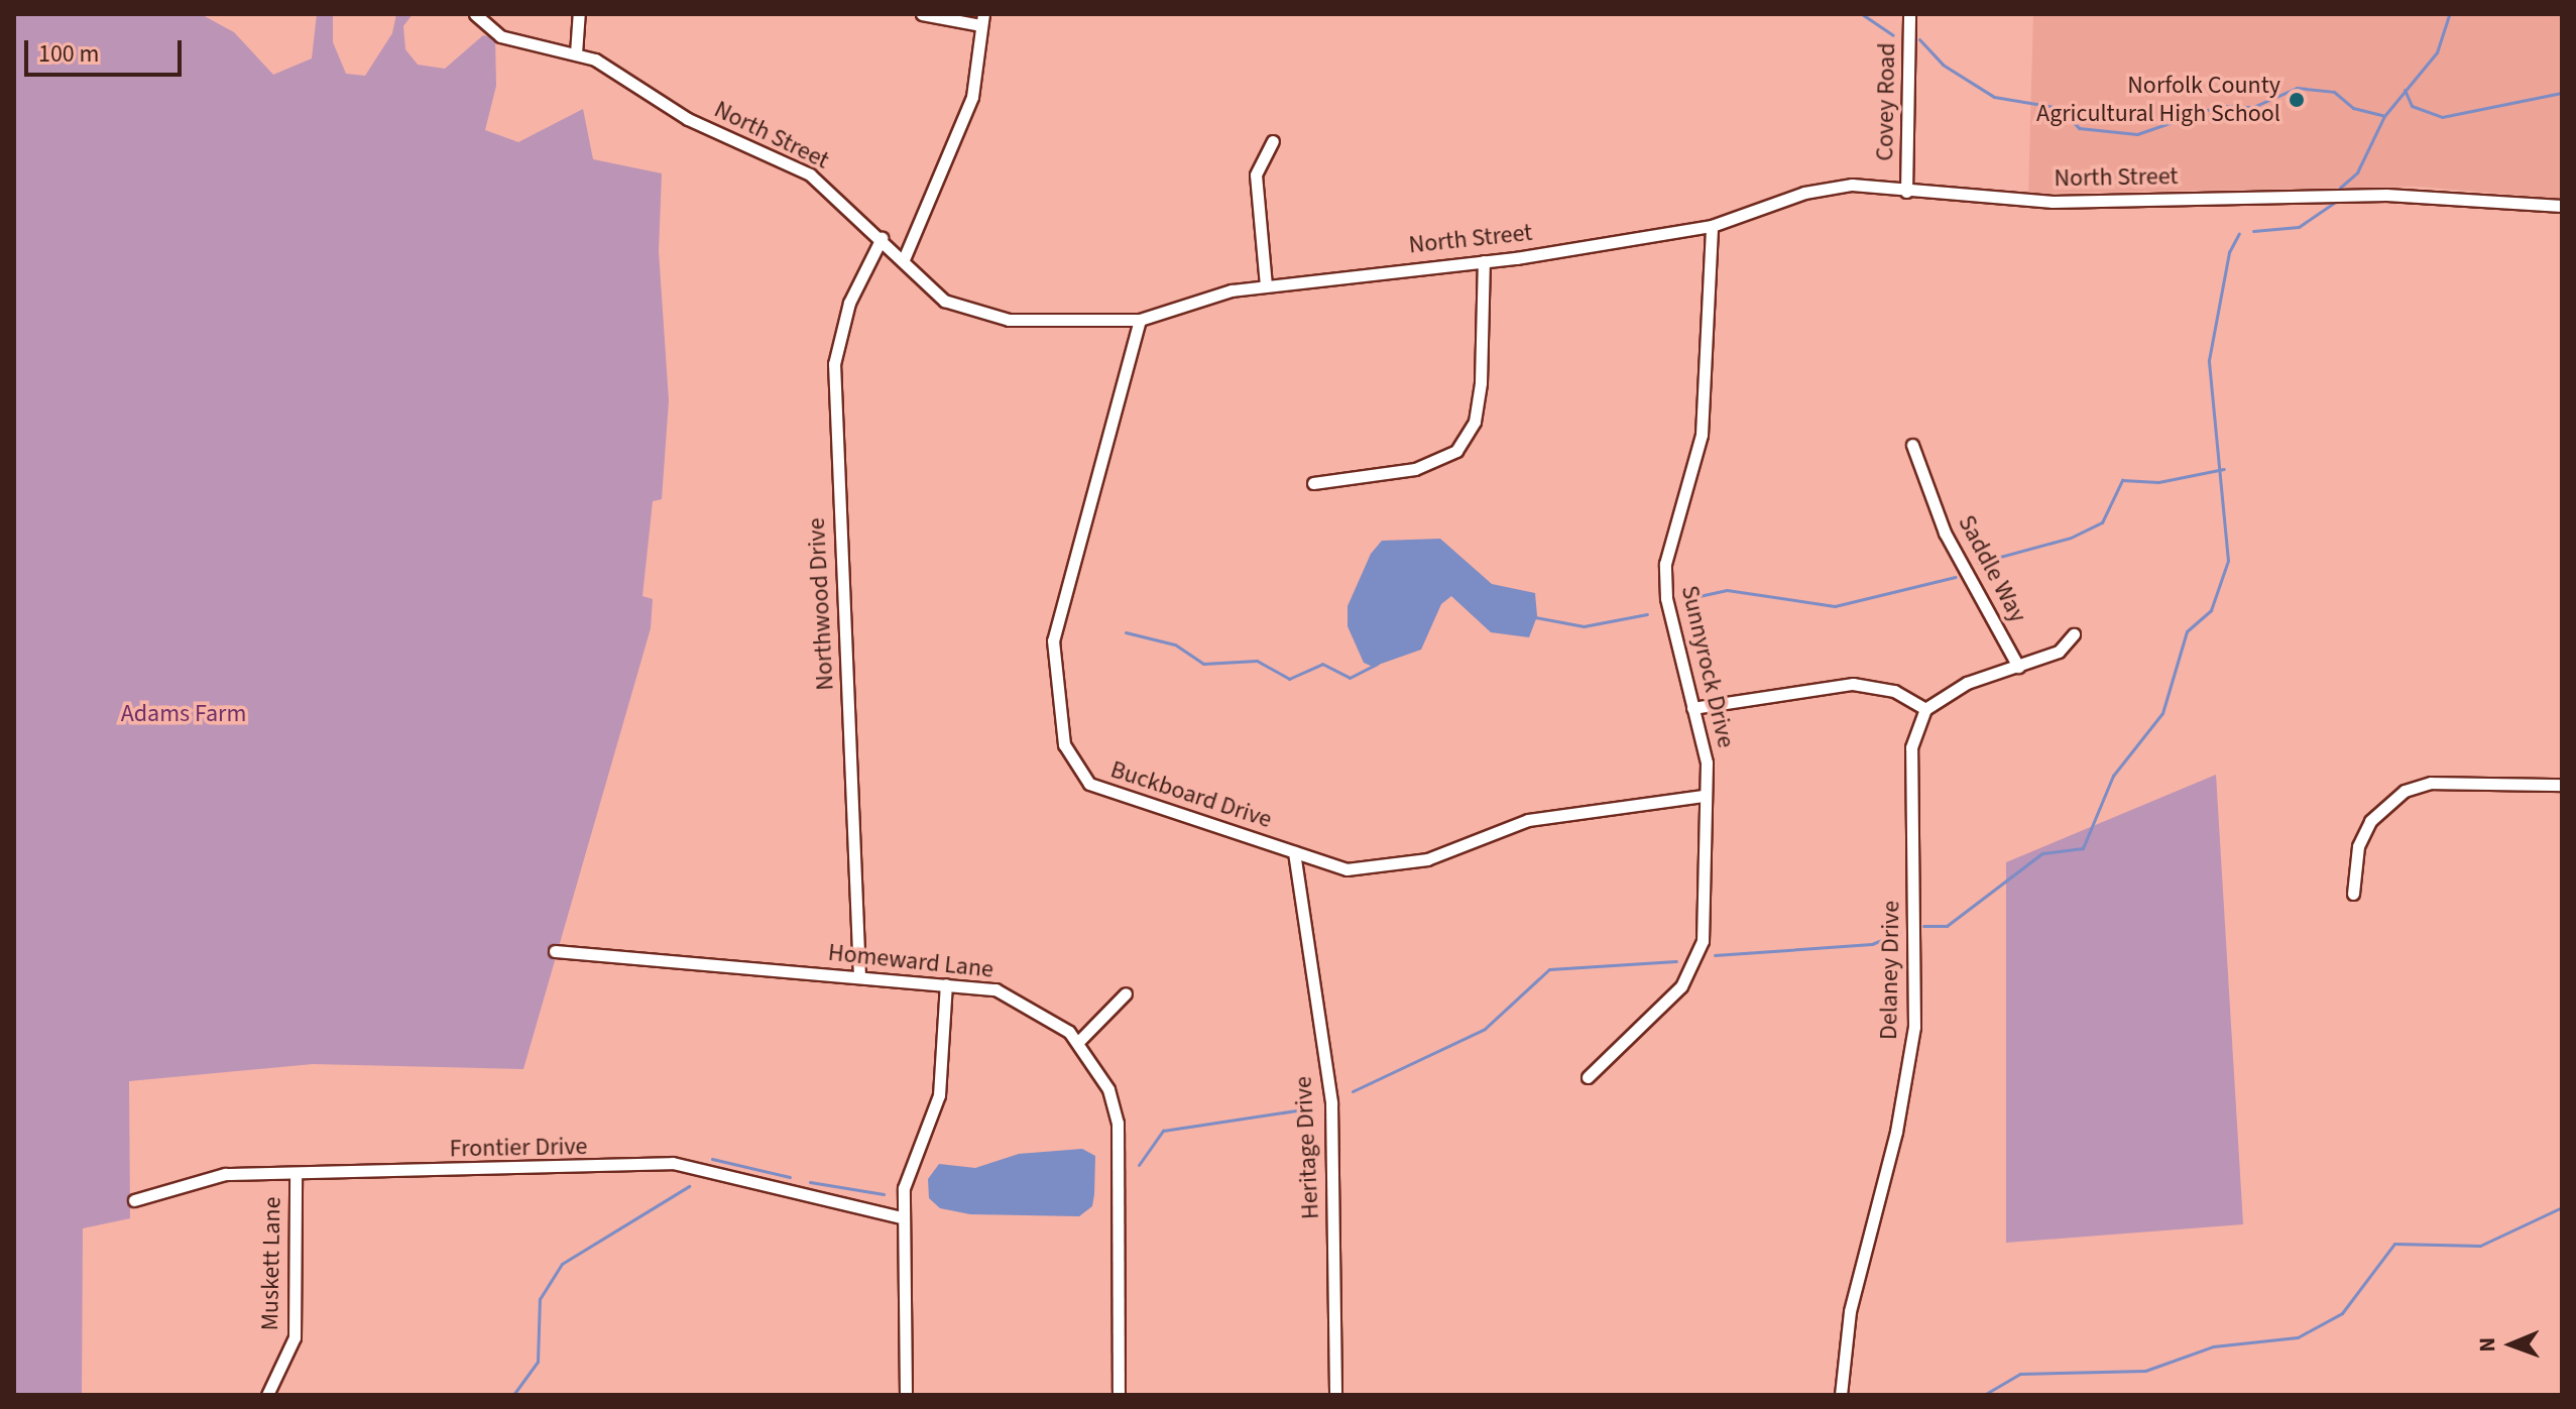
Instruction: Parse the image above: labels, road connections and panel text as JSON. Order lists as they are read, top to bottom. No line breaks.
{"streets":{"street":["Covey Road","North Street","Saddle Way","Northwood Drive","Sunnyrock Drive","Buckboard Drive","Homeward Lane","Delaney Drive","Frontier Drive","Heritage Drive","Muskett Lane"]},"crossings":[["Covey Road","North Street"],["North Street","Northwood Drive"],["North Street","Sunnyrock Drive"],["North Street","Buckboard Drive"],["Northwood Drive","Homeward Lane"],["Sunnyrock Drive","Buckboard Drive"],["Buckboard Drive","Heritage Drive"],["Frontier Drive","Muskett Lane"]],"parks":["Adams Farm"],"places":["Norfolk County Agricultural High School"],"scale_bar":"100 m","north":"left"}
